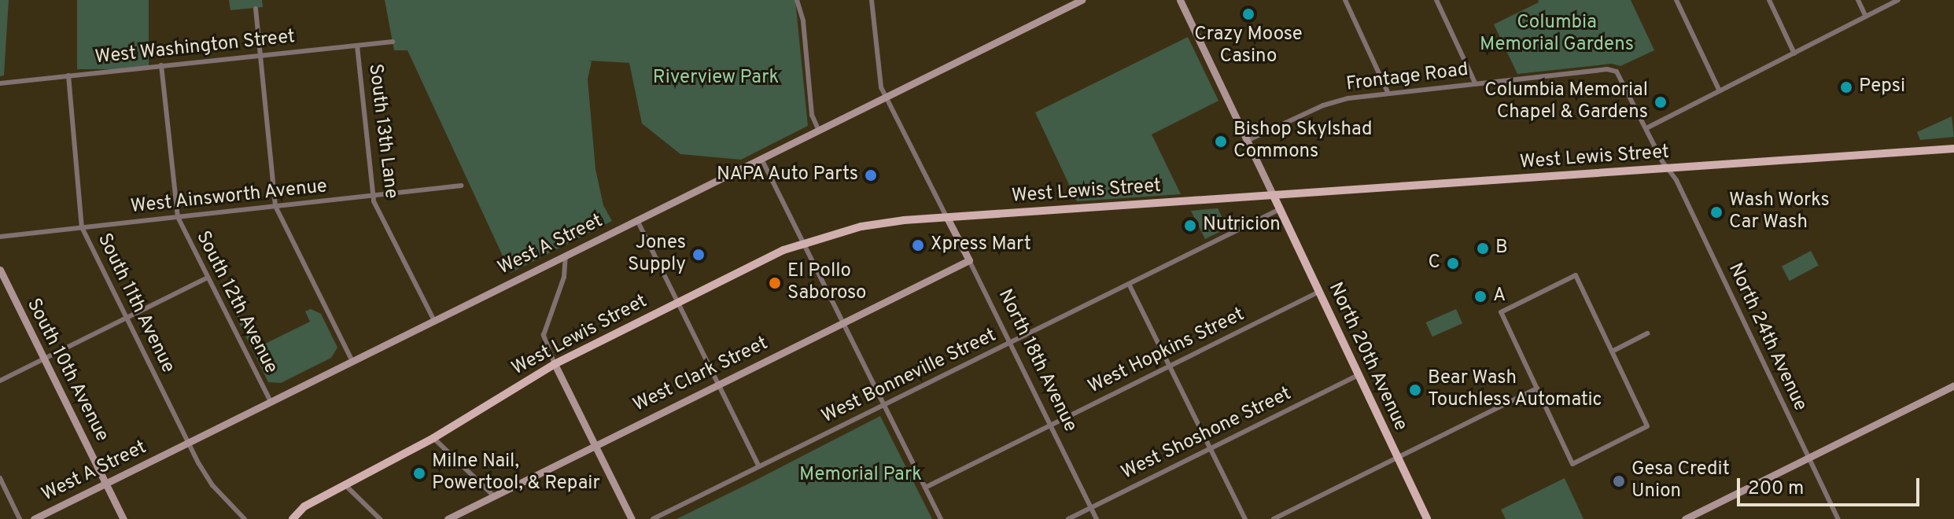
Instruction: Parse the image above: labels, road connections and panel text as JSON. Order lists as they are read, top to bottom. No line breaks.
{"streets":{"main road":["West Lewis Street","West A Street","North 20th Avenue","North 18th Avenue","South 10th Avenue","West Clark Street"],"street":["West Washington Street","Frontage Road","South 13th Lane","West Ainsworth Avenue","South 12th Avenue","South 11th Avenue","North 24th Avenue","West Hopkins Street","West Bonneville Street","West Shoshone Street"]},"crossings":[["West Washington Street","South 13th Lane"],["West Washington Street","South 12th Avenue"],["West Washington Street","South 11th Avenue"],["Frontage Road","North 24th Avenue"],["South 13th Lane","West Ainsworth Avenue"],["South 13th Lane","West A Street"],["West Lewis Street","North 24th Avenue"],["West Lewis Street","North 20th Avenue"],["West Lewis Street","North 18th Avenue"],["West Ainsworth Avenue","South 12th Avenue"],["West Ainsworth Avenue","South 11th Avenue"],["West A Street","South 12th Avenue"],["West A Street","South 11th Avenue"],["West A Street","South 10th Avenue"],["West Hopkins Street","North 20th Avenue"],["West Hopkins Street","North 18th Avenue"],["North 20th Avenue","West Bonneville Street"],["North 20th Avenue","West Shoshone Street"],["North 18th Avenue","West Clark Street"],["North 18th Avenue","West Bonneville Street"],["North 18th Avenue","West Shoshone Street"]],"parks":["Columbia Memorial Gardens","Riverview Park","Memorial Park"],"places":["Crazy Moose Casino","Pepsi","Columbia Memorial Chapel & Gardens","Bishop Skylshad Commons","NAPA Auto Parts","Wash Works Car Wash","Nutricion","Xpress Mart","B","Jones Supply","C","El Pollo Saboroso","A","Bear Wash Touchless Automatic","Milne Nail, Powertool, & Repair","Gesa Credit Union"],"scale_bar":"200 m"}
